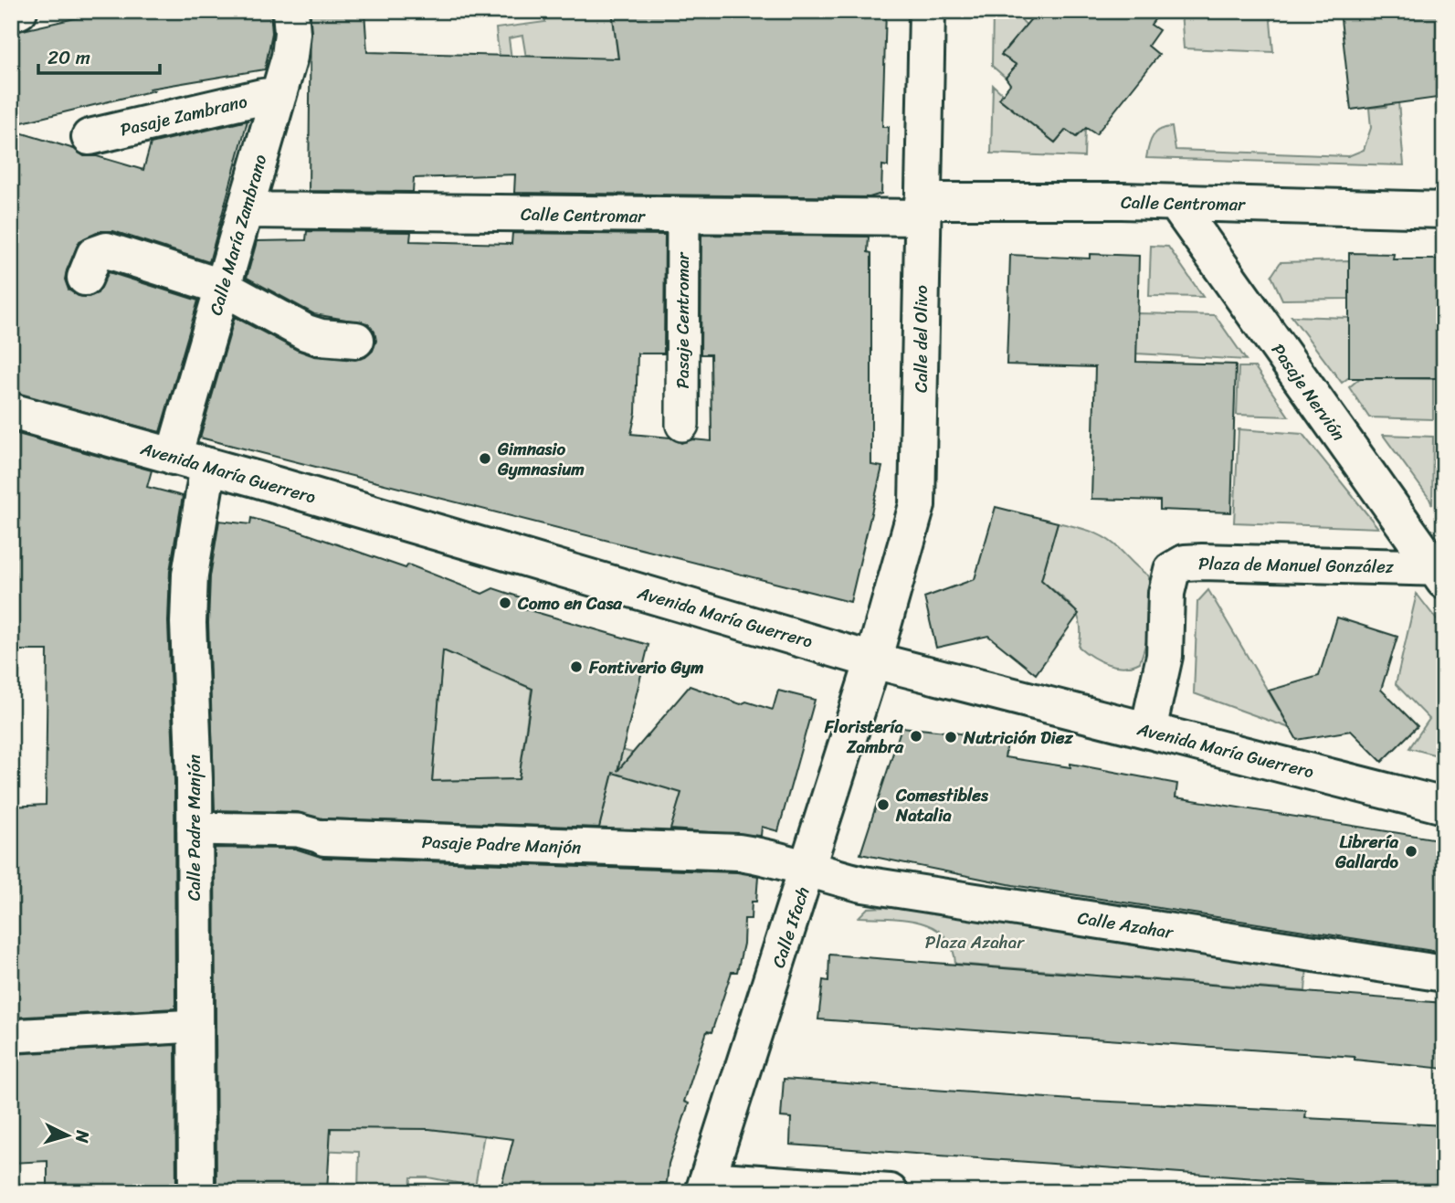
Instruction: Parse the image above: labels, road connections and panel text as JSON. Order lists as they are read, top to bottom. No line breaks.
{"streets":{"street":["Pasaje Zambrano","Calle Centromar","Calle María Zambrano","Pasaje Centromar","Calle del Olivo","Pasaje Nervión","Avenida María Guerrero","Plaza de Manuel González","Calle Padre Manjón","Pasaje Padre Manjón","Calle Azahar","Calle Ifach"]},"crossings":[["Pasaje Zambrano","Calle María Zambrano"],["Calle Centromar","Calle María Zambrano"],["Calle Centromar","Pasaje Centromar"],["Calle Centromar","Calle del Olivo"],["Calle Centromar","Pasaje Nervión"],["Calle María Zambrano","Avenida María Guerrero"],["Calle del Olivo","Avenida María Guerrero"],["Calle del Olivo","Calle Ifach"],["Pasaje Nervión","Plaza de Manuel González"],["Avenida María Guerrero","Plaza de Manuel González"],["Avenida María Guerrero","Calle Padre Manjón"],["Avenida María Guerrero","Calle Ifach"],["Calle Padre Manjón","Pasaje Padre Manjón"],["Pasaje Padre Manjón","Calle Azahar"],["Pasaje Padre Manjón","Calle Ifach"],["Calle Azahar","Calle Ifach"]],"parks":["Plaza Azahar"],"places":["Gimnasio Gymnasium","Como en Casa","Fontiverio Gym","Floristería Zambra","Nutrición Diez","Comestibles Natalia","Librería Gallardo"],"scale_bar":"20 m","north":"right"}
